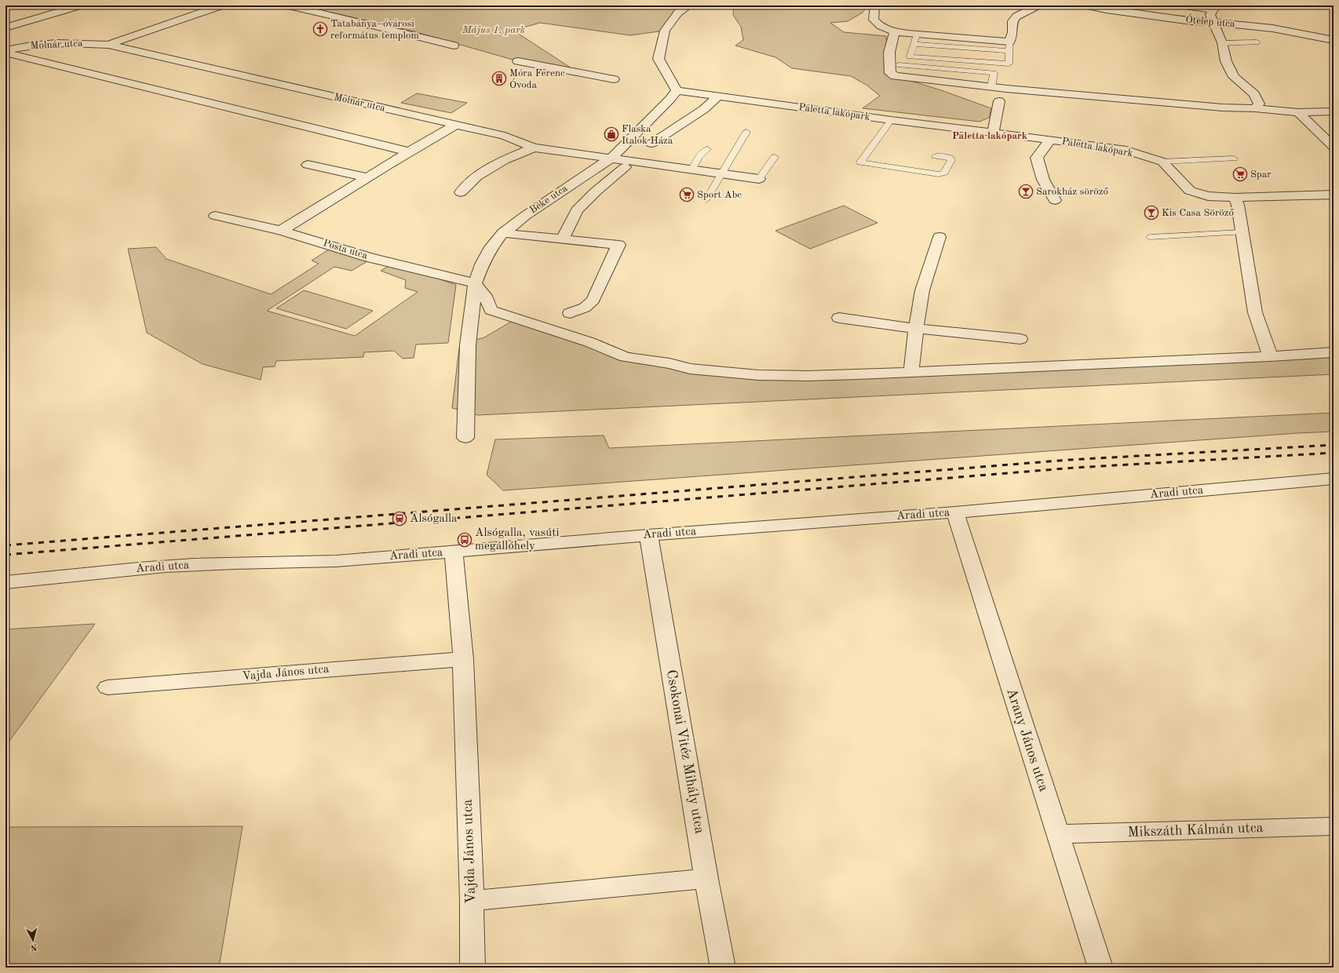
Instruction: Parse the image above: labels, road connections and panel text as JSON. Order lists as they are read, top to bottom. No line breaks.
{"streets":{"street":["Ótelep utca","Molnár utca","Paletta lakópark","Béke utca","Posta utca","Aradi utca","Vajda János utca","Arany János utca","Csokonai Vitéz Mihály utca","Mikszáth Kálmán utca"]},"crossings":[["Molnár utca","Béke utca"],["Paletta lakópark","Béke utca"],["Béke utca","Posta utca"],["Aradi utca","Vajda János utca"],["Aradi utca","Arany János utca"],["Aradi utca","Csokonai Vitéz Mihály utca"],["Arany János utca","Mikszáth Kálmán utca"]],"districts":["Paletta lakópark"],"parks":["Május 1. park"],"places":{"church":["Tatabánya–óvárosi református templom"],"building":["Móra Ferenc Óvoda"],"shop":["Flaska Italok Háza"],"supermarket":["Spar","Sport Abc"],"bar":["Sarokház söröző","Kis Casa Söröző"],"station":["Alsógalla"],"bus stop":["Alsógalla, vasúti megállóhely"]},"north":"bottom"}
